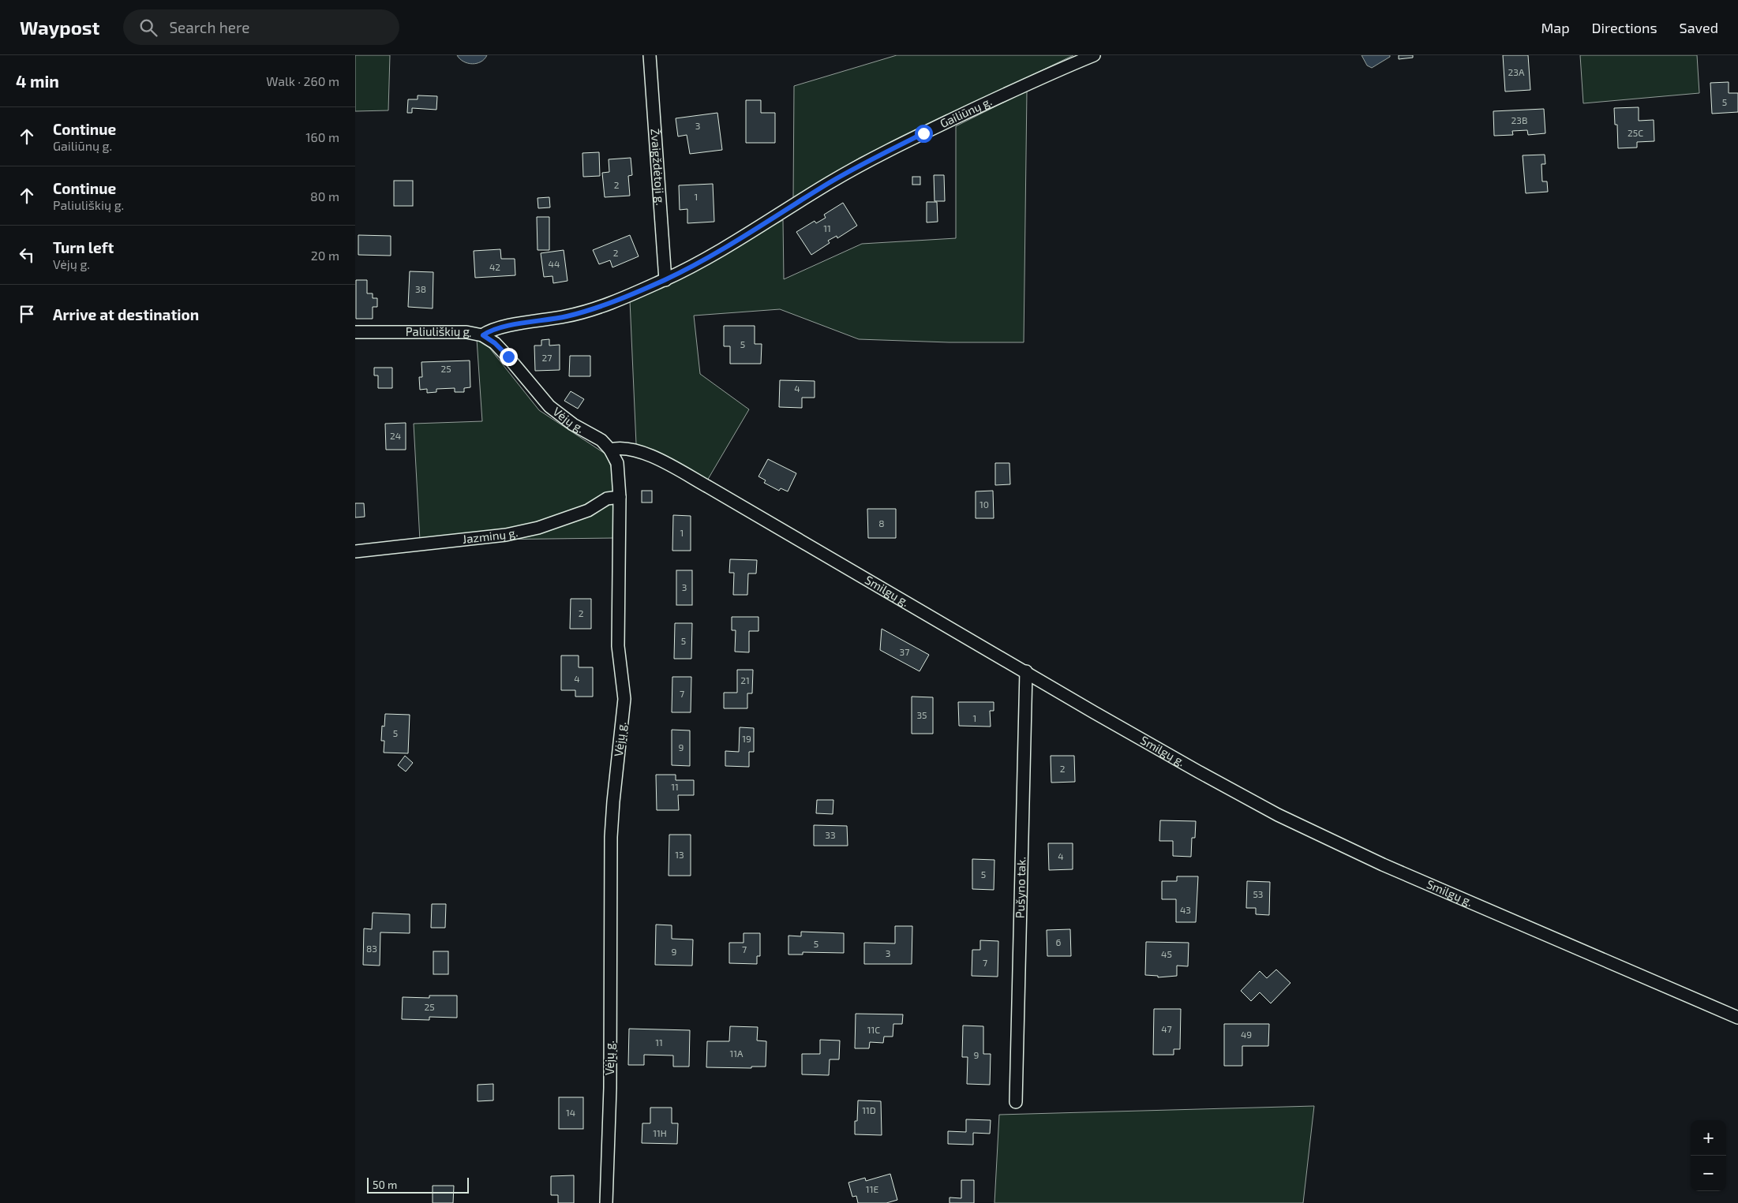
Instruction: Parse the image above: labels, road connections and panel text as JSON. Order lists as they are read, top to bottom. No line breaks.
{"streets":{"street":["Gailiūnų g.","Žvaigždėtoji g.","Paliuliškių g.","Vėjų g.","Jazminų g.","Smilgų g.","Pušyno tak."]},"crossings":[["Gailiūnų g.","Žvaigždėtoji g."],["Gailiūnų g.","Paliuliškių g."],["Paliuliškių g.","Vėjų g."],["Vėjų g.","Jazminų g."],["Vėjų g.","Smilgų g."],["Smilgų g.","Pušyno tak."]],"house_numbers":["23A","5","23B","3","25C","2","1","11","2","44","42","38","5","27","25","4","24","10","8","1","3","2","5","37","4","21","7","35","1","5","19","9","2","11","33","13","4","5","53","43","6","5","83","7","9","3","45","7","25","47","11C","49","11","11A","9","11D","14","11H","11E"],"scale_bar":"50 m","page":{"header":"Waypost","search":"Search here","nav":["Map","Directions","Saved"],"heading":["4 min","Walk · 260 m"],"list":[["Continue","Gailiūnų g.","160 m"],["Continue","Paliuliškių g.","80 m"],["Turn left","Vėjų g.","20 m"],"Arrive at destination"],"map_buttons":["+","−"],"scale":"50 m"}}
